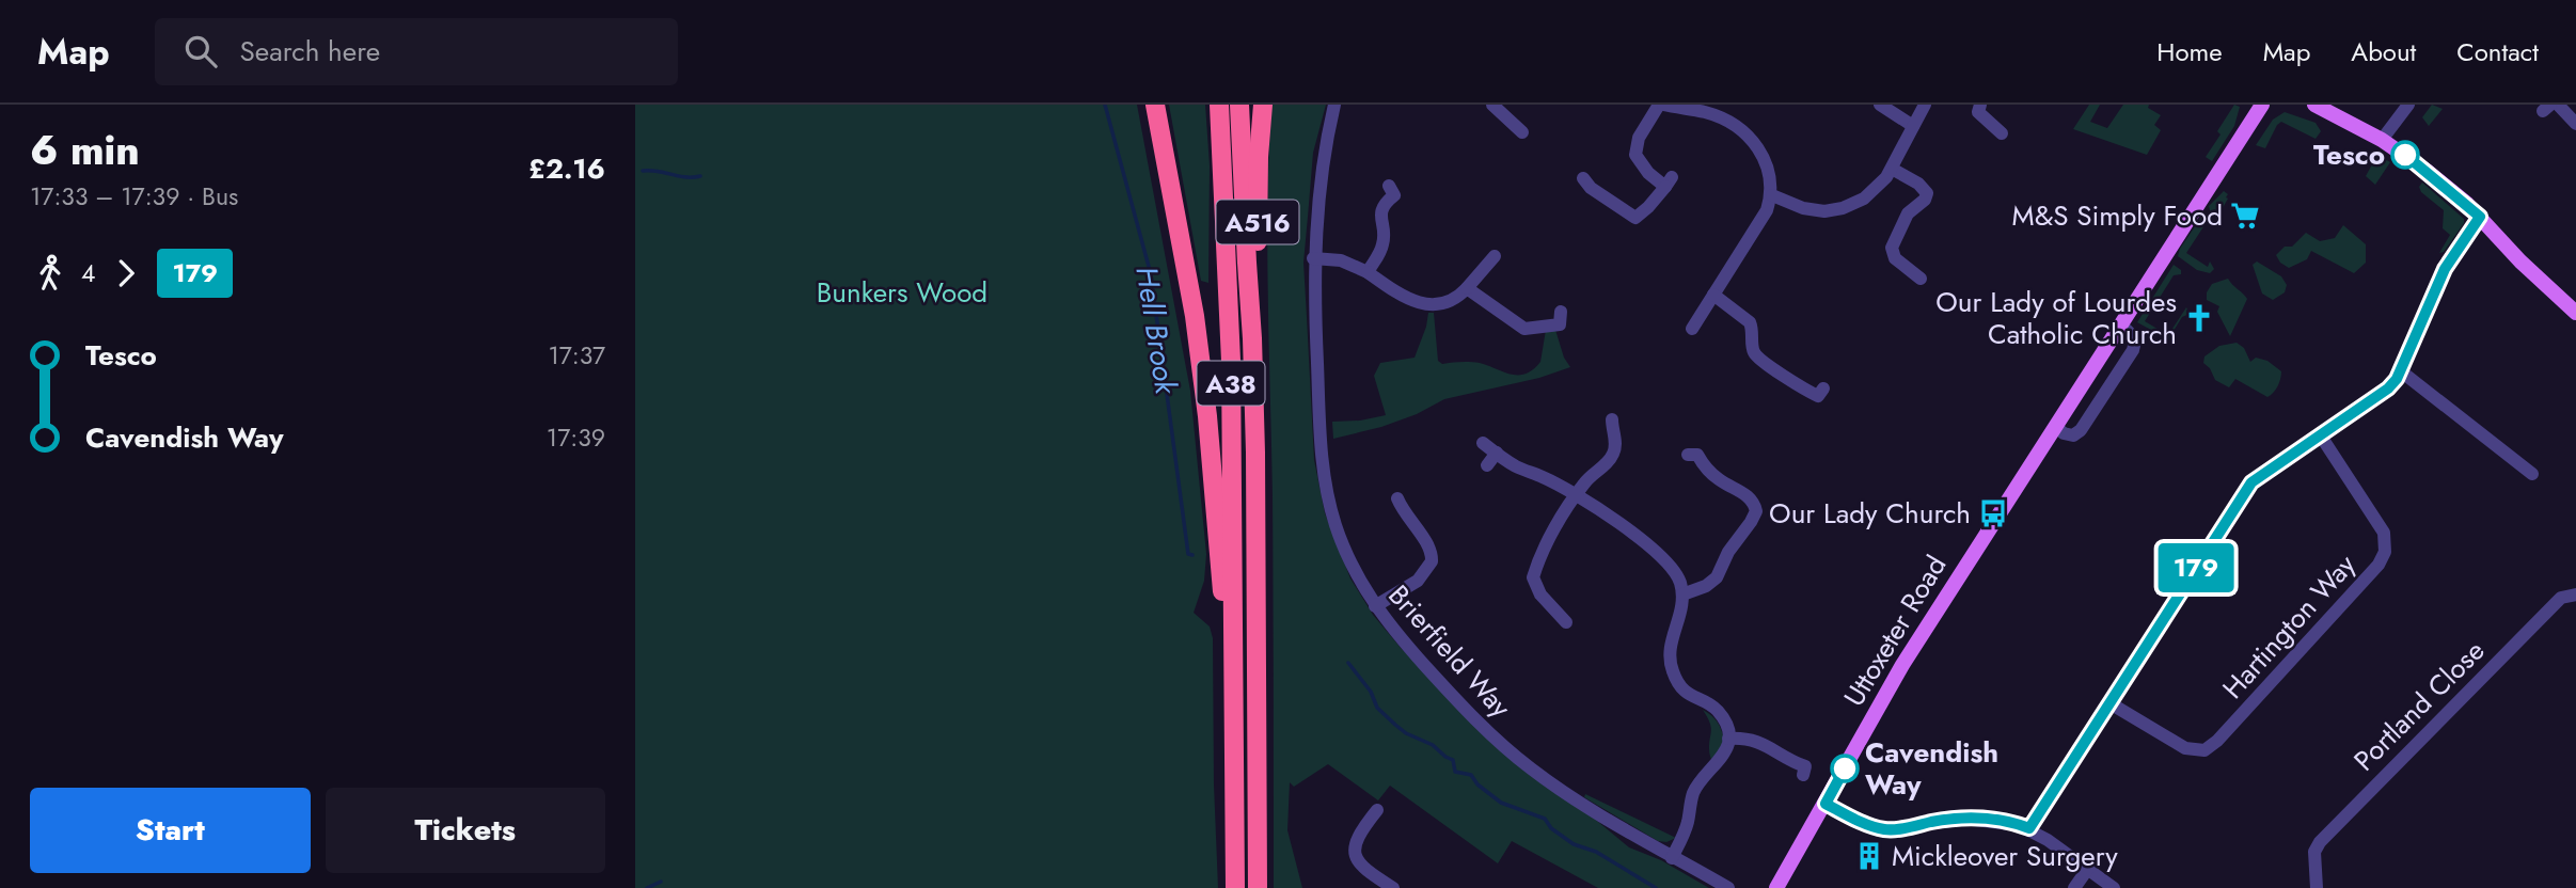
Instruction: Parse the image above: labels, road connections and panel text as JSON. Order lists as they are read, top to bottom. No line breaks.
{"streets":{"highway":["A516","A38"],"main road":["Uttoxeter Road"],"street":["Hartington Way","Brierfield Way","Portland Close"]},"crossings":[["A516","A38"]],"water":["Hell Brook"],"parks":["Bunkers Wood"],"places":{"other":["Tesco","Cavendish Way"],"supermarket":["M&S Simply Food"],"church":["Our Lady of Lourdes Catholic Church"],"bus stop":["Our Lady Church"],"building":["Mickleover Surgery"]},"lines":["bus line 179"],"page":{"header":"Map","search":"Search here","nav":["Home","Map","About","Contact"],"heading":["6 min","17:33 – 17:39 · Bus","£2.16"],"on_map":"179","legs":["4","179"],"list":[{"name":"Tesco","value":"17:37"},{"name":"Cavendish Way","value":"17:39"}],"buttons":["Start","Tickets"]}}
